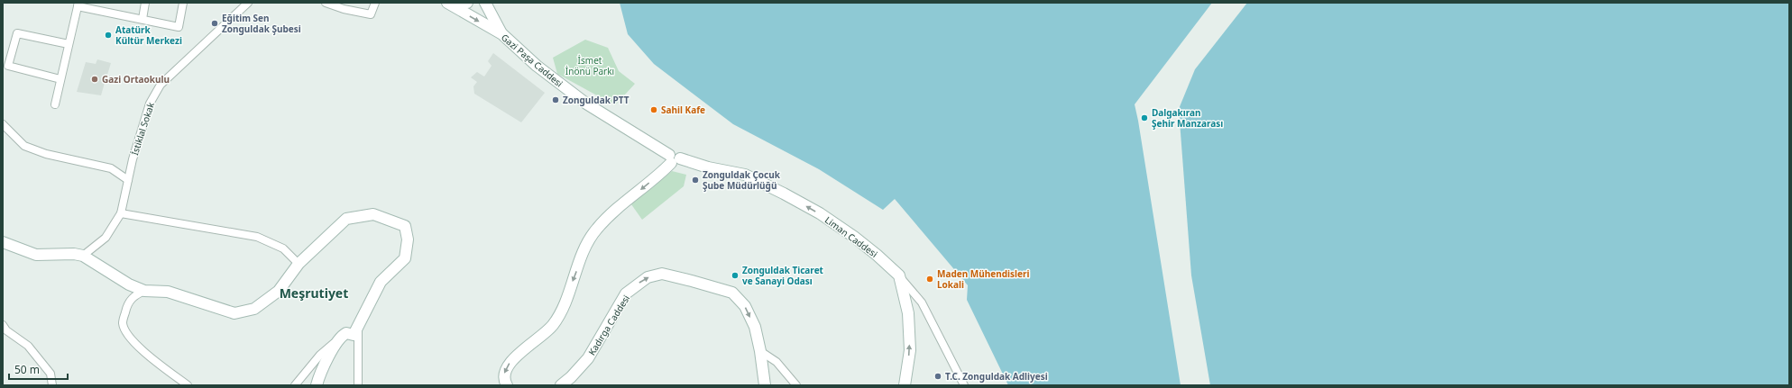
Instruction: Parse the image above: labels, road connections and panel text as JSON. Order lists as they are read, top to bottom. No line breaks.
{"streets":{"main road":["Gazi Paşa Caddesi","Liman Caddesi","Kadırga Caddesi"],"street":["İstiklal Sokak"]},"crossings":[["Gazi Paşa Caddesi","Liman Caddesi"]],"one_way":["Liman Caddesi"],"districts":["Meşrutiyet"],"parks":["İsmet İnönü Parkı"],"places":["Eğitim Sen Zonguldak Şubesi","Atatürk Kültür Merkezi","Gazi Ortaokulu","Zonguldak PTT","Sahil Kafe","Dalgakıran Şehir Manzarası","Zonguldak Çocuk Şube Müdürlüğü","Zonguldak Ticaret ve Sanayi Odası","Maden Mühendisleri Lokali","T.C. Zonguldak Adliyesi"],"scale_bar":"50 m"}
